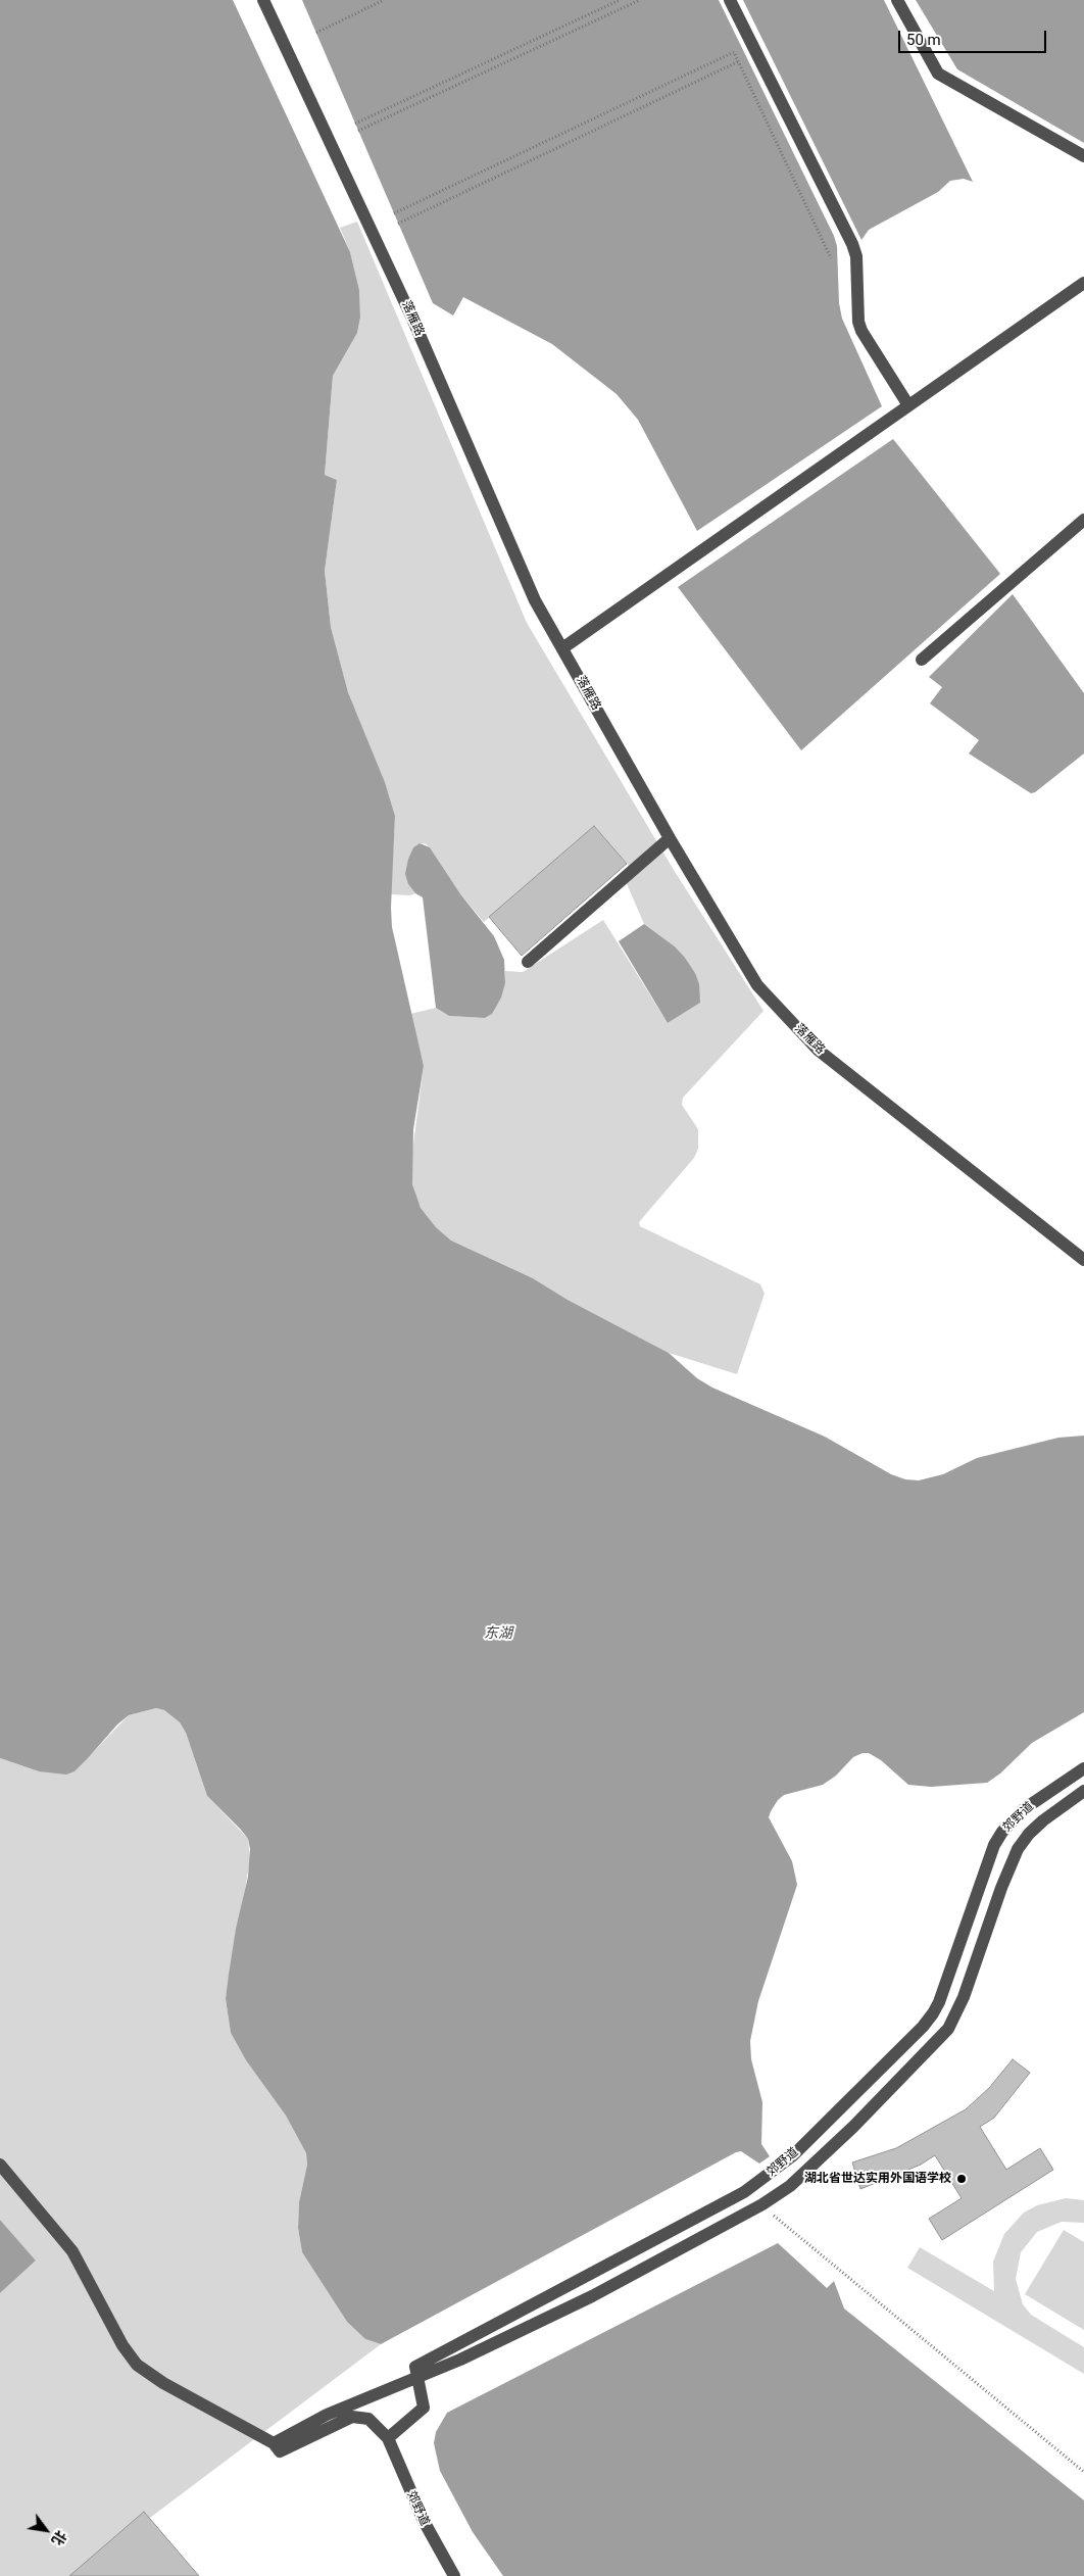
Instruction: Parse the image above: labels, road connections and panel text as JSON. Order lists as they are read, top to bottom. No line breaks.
{"streets":{"street":["落雁路","郊野道"]},"water":["东湖"],"places":["湖北省世达实用外国语学校"],"scale_bar":"50 m","north":"bottom right"}
